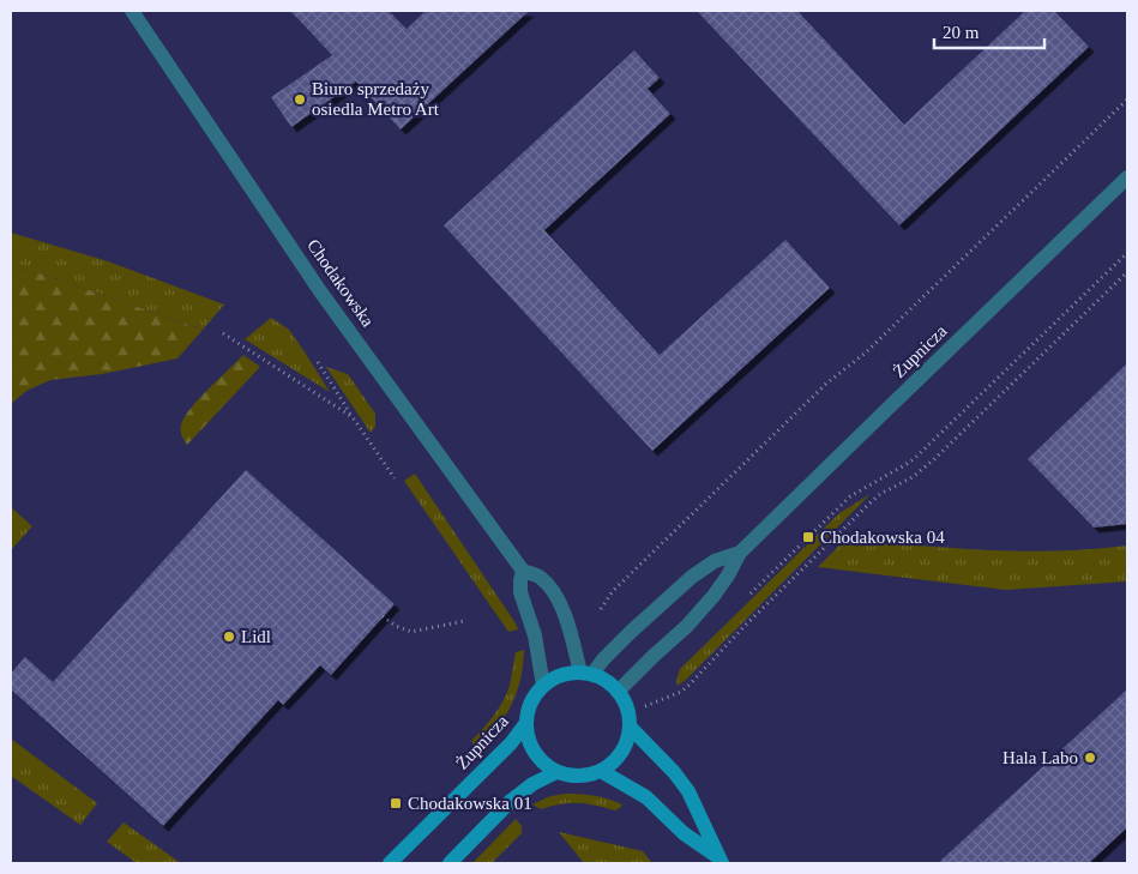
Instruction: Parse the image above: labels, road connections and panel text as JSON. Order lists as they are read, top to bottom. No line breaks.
{"streets":{"street":["Chodakowska","Żupnicza"]},"crossings":[["Chodakowska","Żupnicza"]],"places":{"other":["Biuro sprzedaży osiedla Metro Art","Lidl","Hala Labo"],"transit":["Chodakowska 04","Chodakowska 01"]},"scale_bar":"20 m"}
